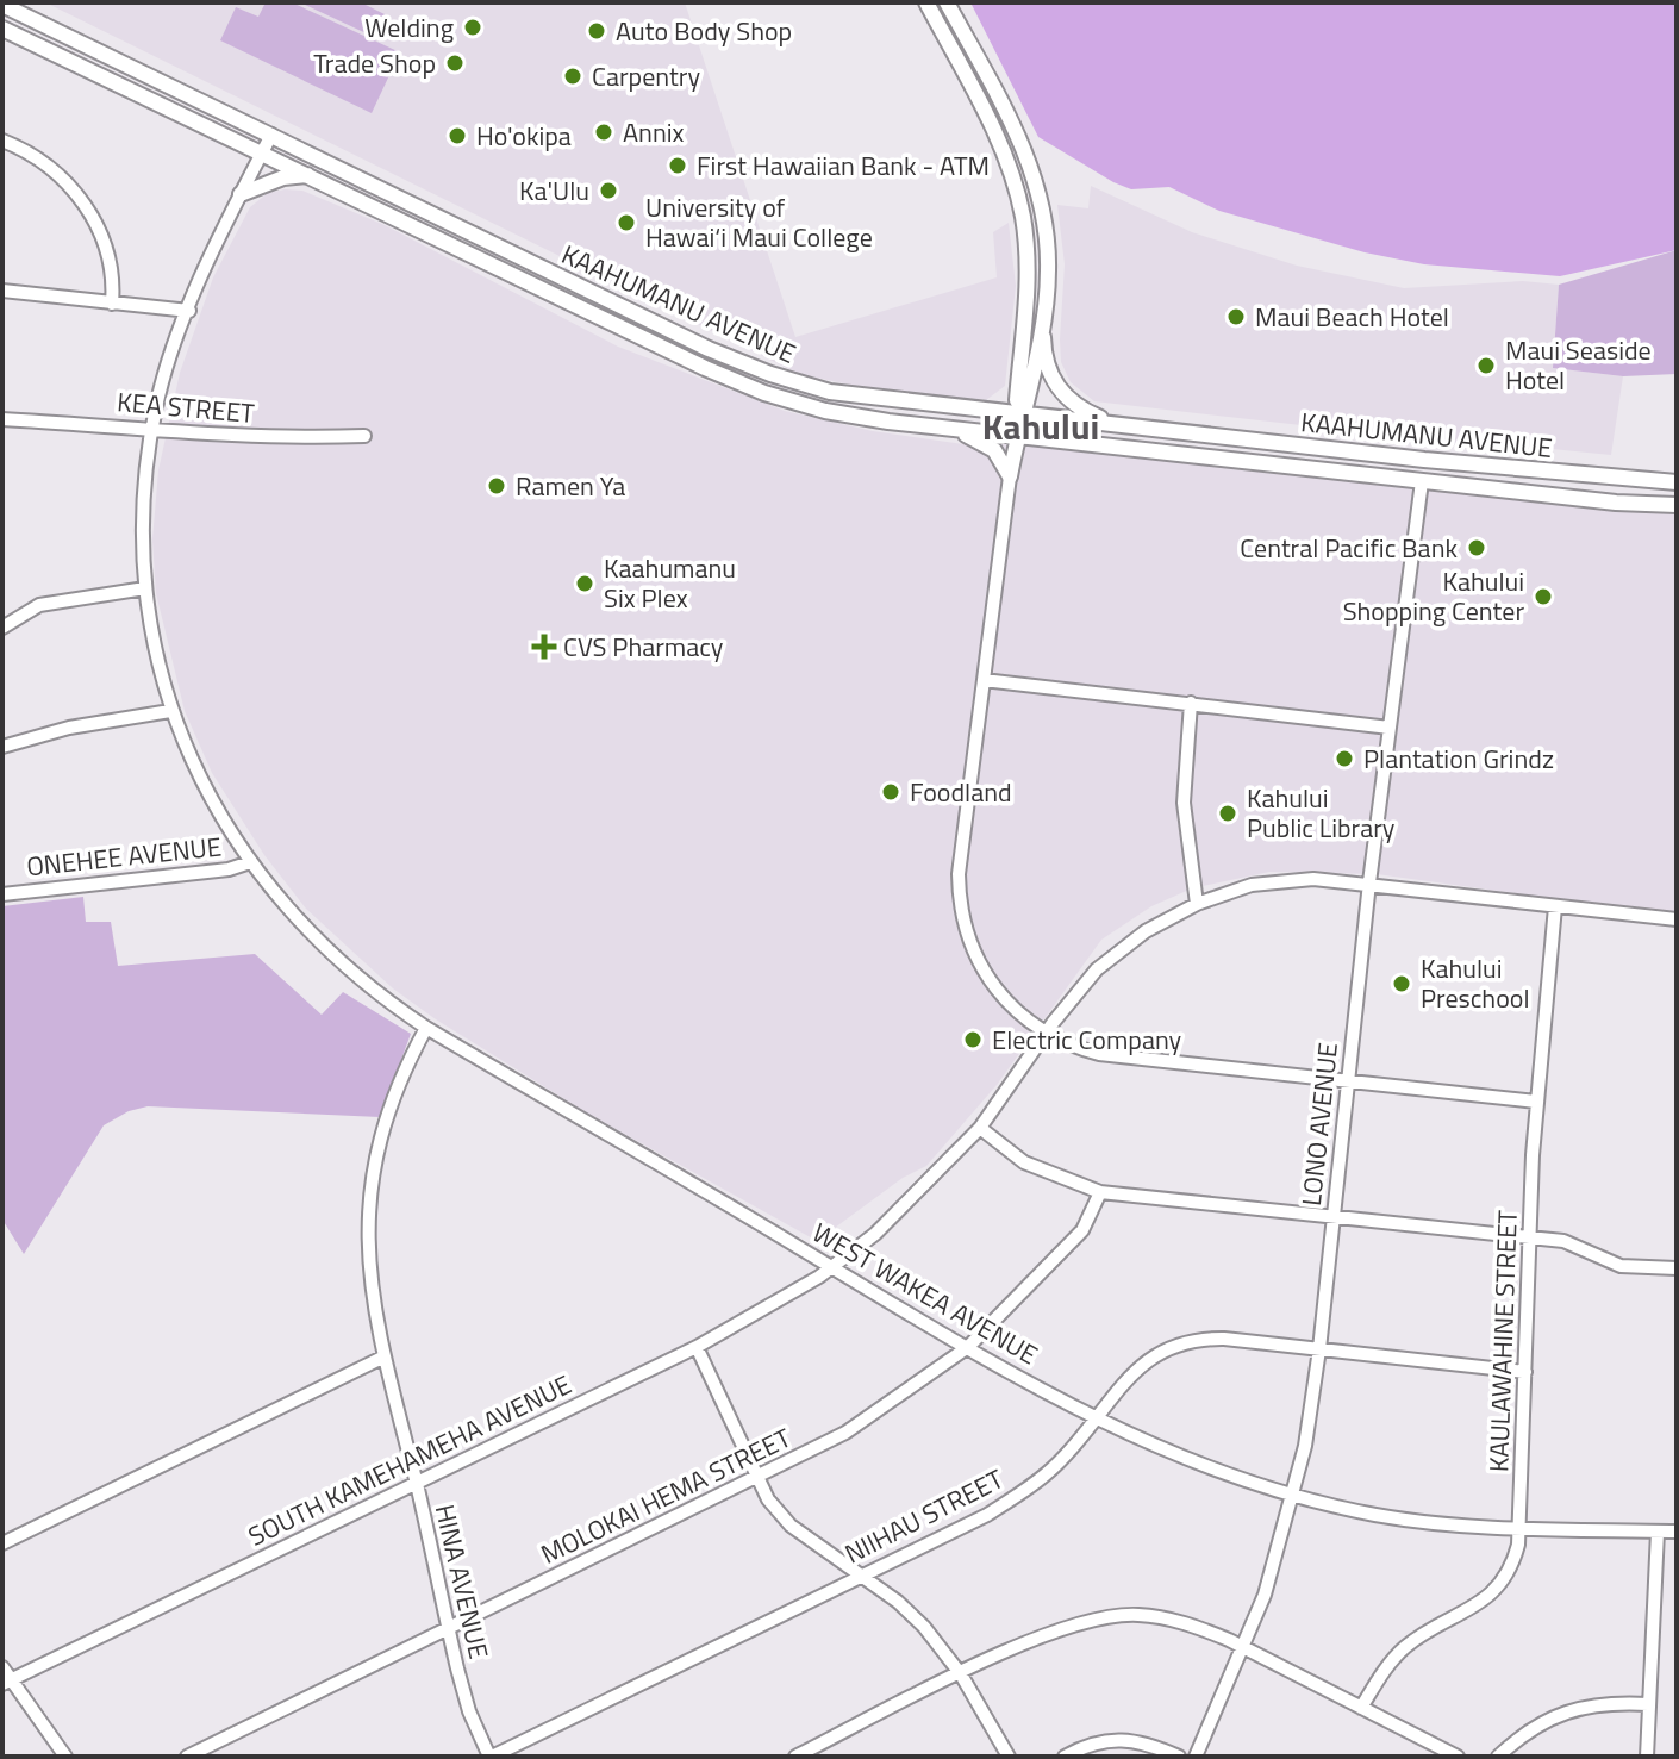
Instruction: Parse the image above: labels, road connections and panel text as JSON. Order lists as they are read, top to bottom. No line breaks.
{"streets":{"main road":["KAAHUMANU AVENUE"],"street":["KEA STREET","ONEHEE AVENUE","LONO AVENUE","WEST WAKEA AVENUE","KAULAWAHINE STREET","SOUTH KAMEHAMEHA AVENUE","MOLOKAI HEMA STREET","NIIHAU STREET","HINA AVENUE"]},"crossings":[["KAAHUMANU AVENUE","LONO AVENUE"],["KAAHUMANU AVENUE","WEST WAKEA AVENUE"],["KEA STREET","WEST WAKEA AVENUE"],["ONEHEE AVENUE","WEST WAKEA AVENUE"],["LONO AVENUE","WEST WAKEA AVENUE"],["LONO AVENUE","SOUTH KAMEHAMEHA AVENUE"],["LONO AVENUE","NIIHAU STREET"],["WEST WAKEA AVENUE","KAULAWAHINE STREET"],["WEST WAKEA AVENUE","SOUTH KAMEHAMEHA AVENUE"],["WEST WAKEA AVENUE","MOLOKAI HEMA STREET"],["WEST WAKEA AVENUE","NIIHAU STREET"],["WEST WAKEA AVENUE","HINA AVENUE"],["KAULAWAHINE STREET","SOUTH KAMEHAMEHA AVENUE"],["KAULAWAHINE STREET","NIIHAU STREET"],["SOUTH KAMEHAMEHA AVENUE","HINA AVENUE"],["MOLOKAI HEMA STREET","HINA AVENUE"],["NIIHAU STREET","HINA AVENUE"]],"districts":["Kahului"],"places":{"other":["Welding","Auto Body Shop","Trade Shop","Carpentry","Annix","Ho'okipa","First Hawaiian Bank - ATM","Ka'Ulu","University of Hawai‘i Maui College","Maui Beach Hotel","Maui Seaside Hotel","Ramen Ya","Central Pacific Bank","Kaahumanu Six Plex","Kahului Shopping Center","Plantation Grindz","Foodland","Kahului Public Library","Kahului Preschool","Electric Company"],"health":["CVS Pharmacy"]}}
